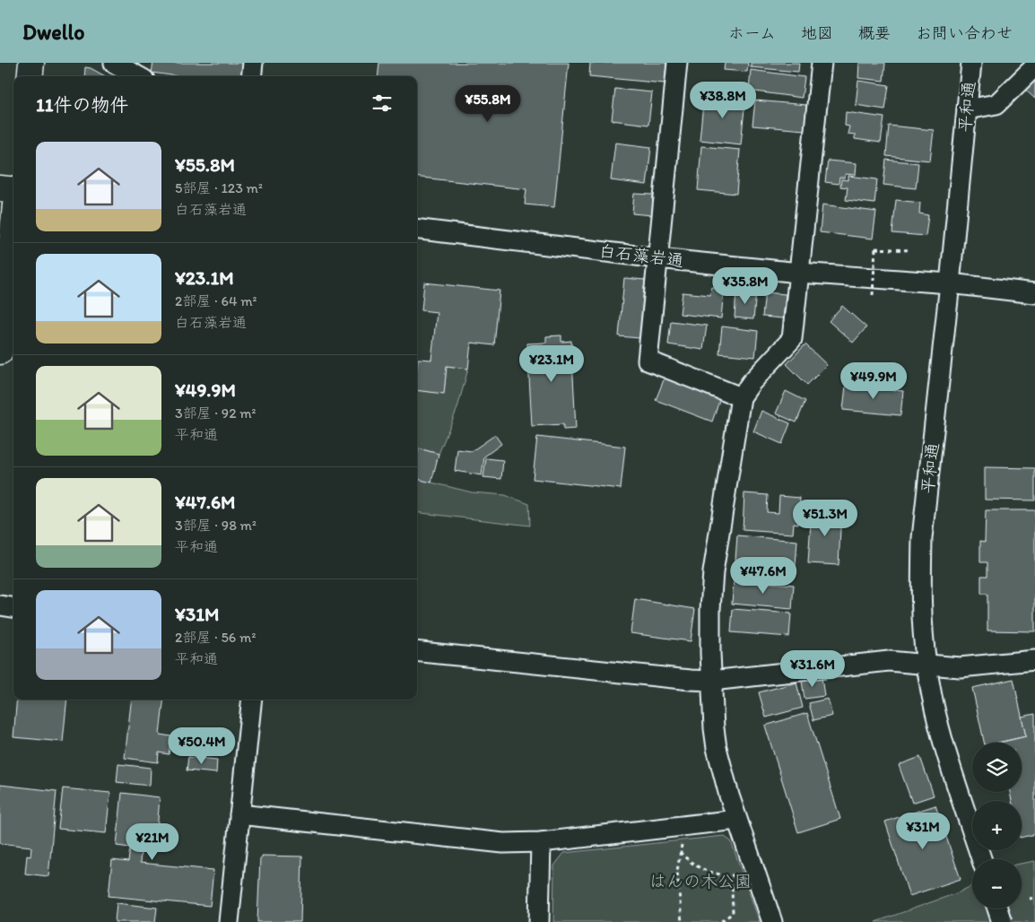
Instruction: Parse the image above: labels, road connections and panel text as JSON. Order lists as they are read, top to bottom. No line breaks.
{"streets":{"street":["平和通","白石藻岩通"]},"crossings":[["平和通","白石藻岩通"]],"parks":["はんの木公園"],"page":{"header":"Dwello","nav":["ホーム","地図","概要","お問い合わせ"],"heading":"11件の物件","price":["¥38.8M","¥55.8M","¥35.8M","¥23.1M","¥49.9M","¥51.3M","¥47.6M","¥31.6M","¥50.4M","¥31M","¥21M"],"list":[{"name":"¥55.8M","note":"5部屋 · 123 m² · 白石藻岩通"},{"name":"¥23.1M","note":"2部屋 · 64 m² · 白石藻岩通"},{"name":"¥49.9M","note":"3部屋 · 92 m² · 平和通"},{"name":"¥47.6M","note":"3部屋 · 98 m² · 平和通"},{"name":"¥31M","note":"2部屋 · 56 m² · 平和通"}],"map_buttons":["+","−"]}}
